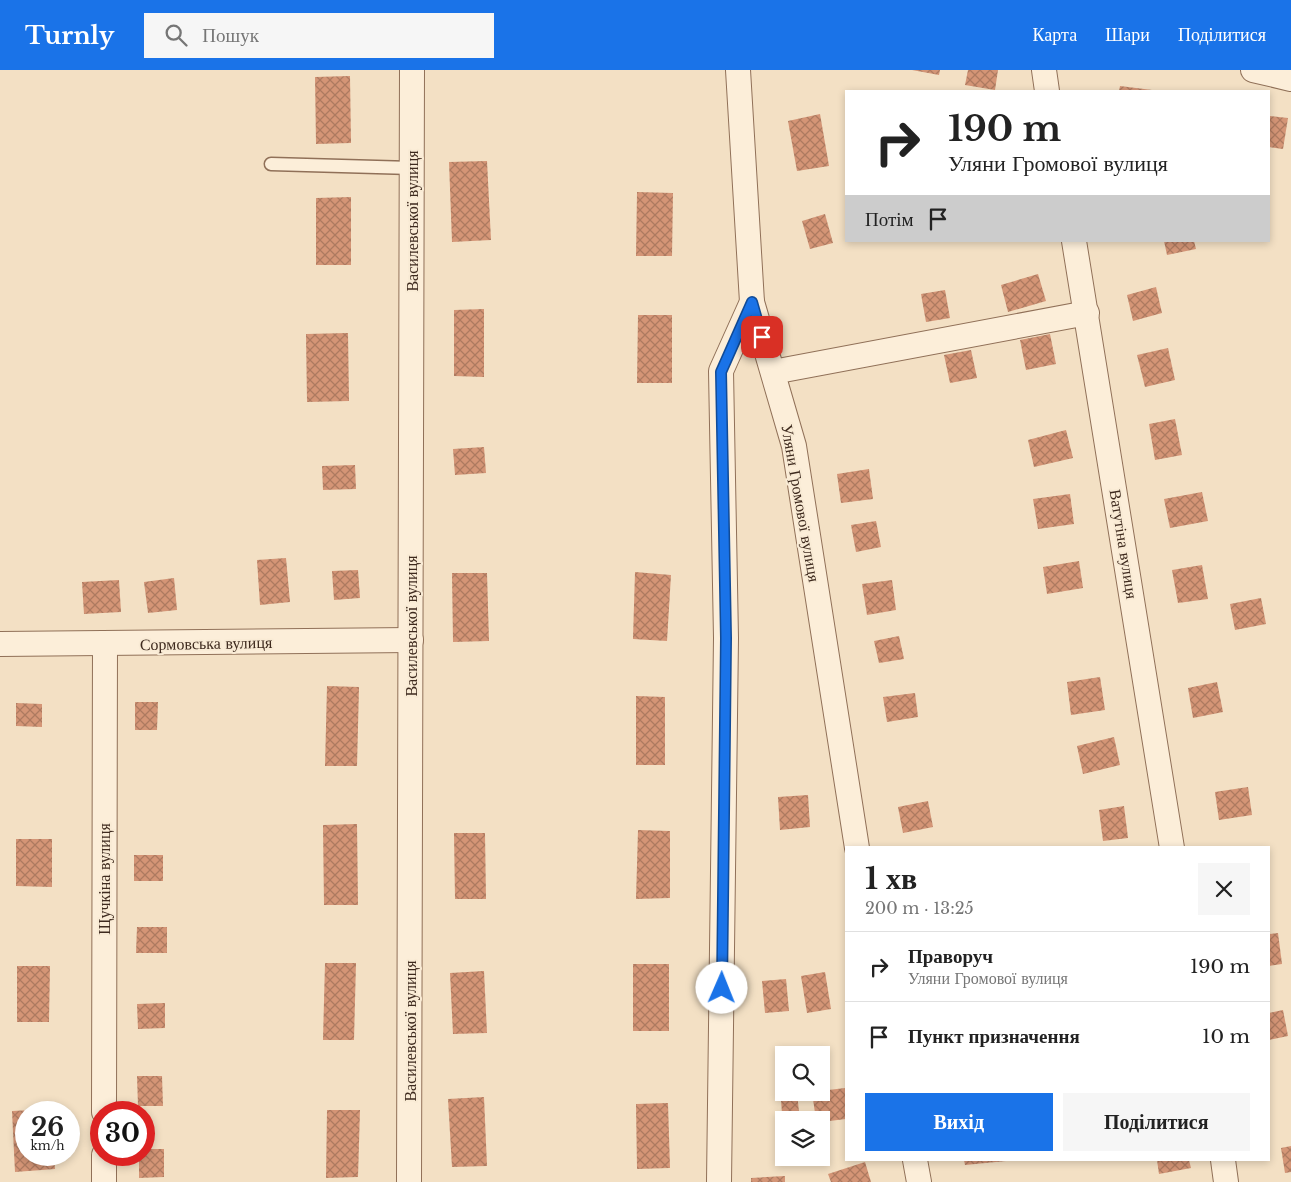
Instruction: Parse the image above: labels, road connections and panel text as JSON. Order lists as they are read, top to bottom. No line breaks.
{"streets":{"street":["Василевської вулиця","Уляни Громової вулиця","Ватутіна вулиця","Сормовська вулиця","Щучкіна вулиця"]},"crossings":[["Василевської вулиця","Сормовська вулиця"],["Сормовська вулиця","Щучкіна вулиця"]],"page":{"header":"Turnly","search":"Пошук","nav":["Карта","Шари","Поділитися"],"turn":["190 m","Уляни Громової вулиця"],"then":"Потім","heading":["1 хв","200 m · 13:25"],"list":[{"name":"Праворуч","note":"Уляни Громової вулиця","value":"190 m"},{"name":"Пункт призначення","value":"10 m"}],"buttons":["Вихід","Поділитися"],"speed":"26 km/h","limit":"30"}}
